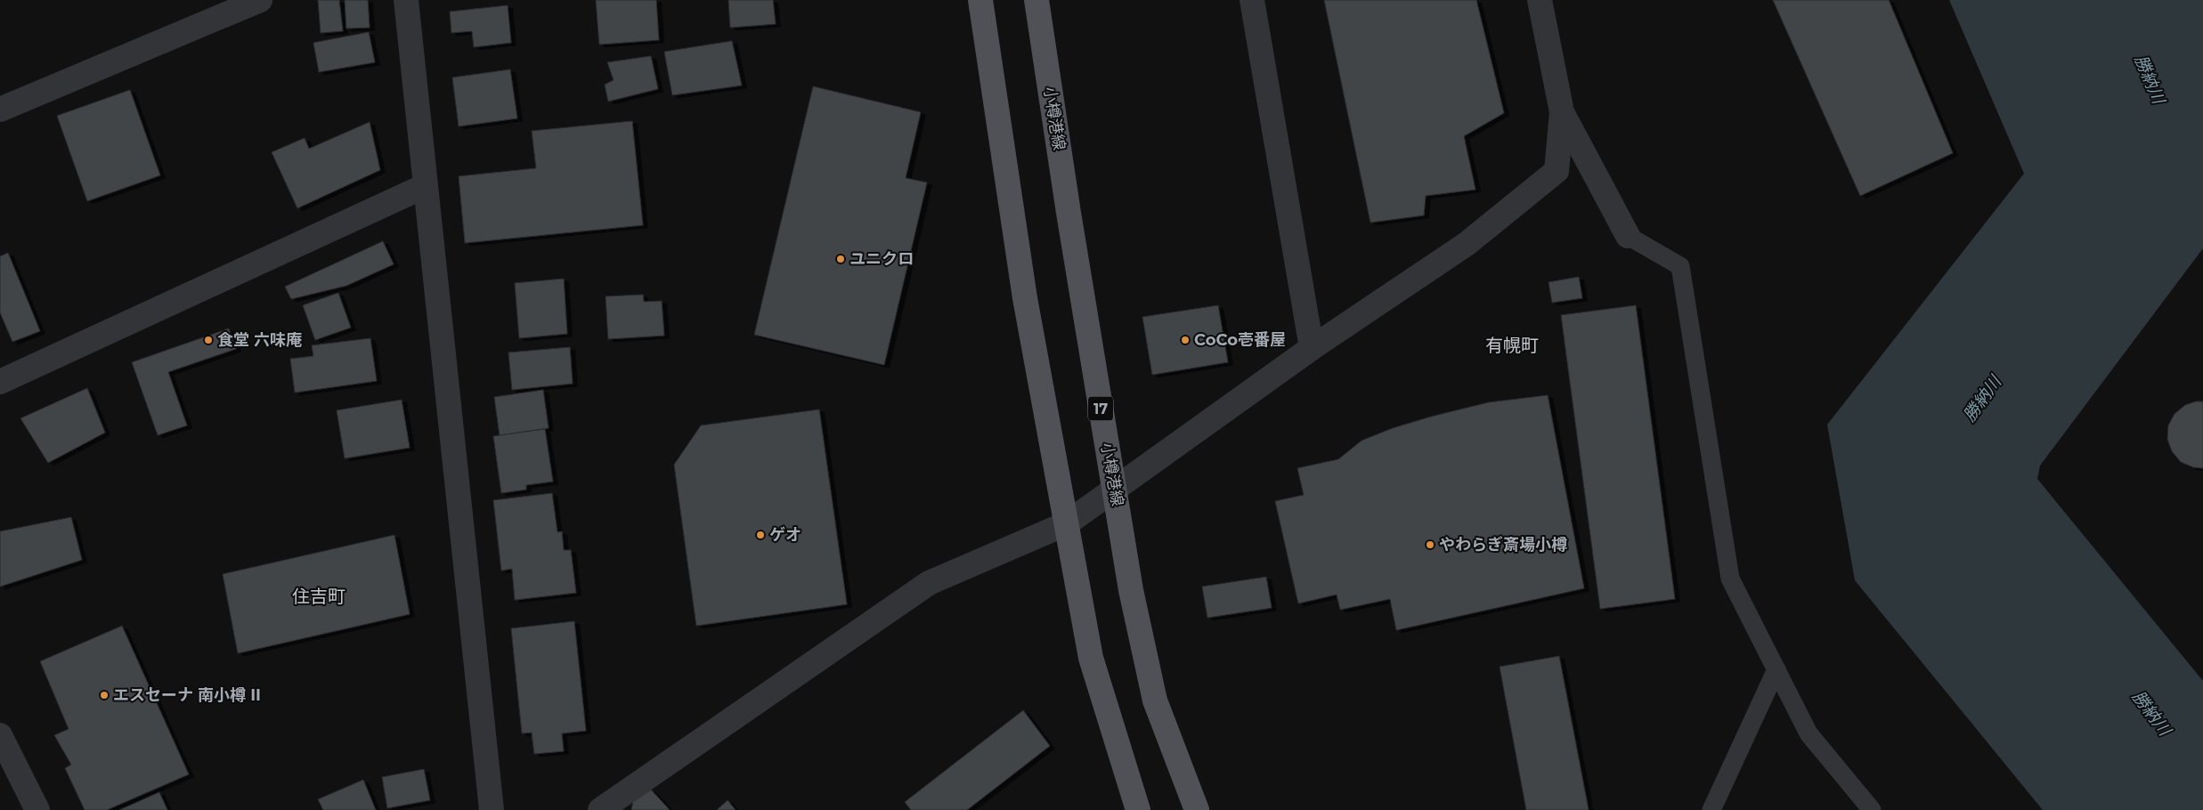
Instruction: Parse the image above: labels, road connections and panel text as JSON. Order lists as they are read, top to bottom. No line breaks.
{"streets":{"main road":["小樽港線","17"]},"districts":["有幌町","住吉町"],"water":["勝納川"],"places":["ユニクロ","食堂 六味庵","CoCo壱番屋","ゲオ","やわらぎ斎場小樽","エスセーナ 南小樽 II"]}
